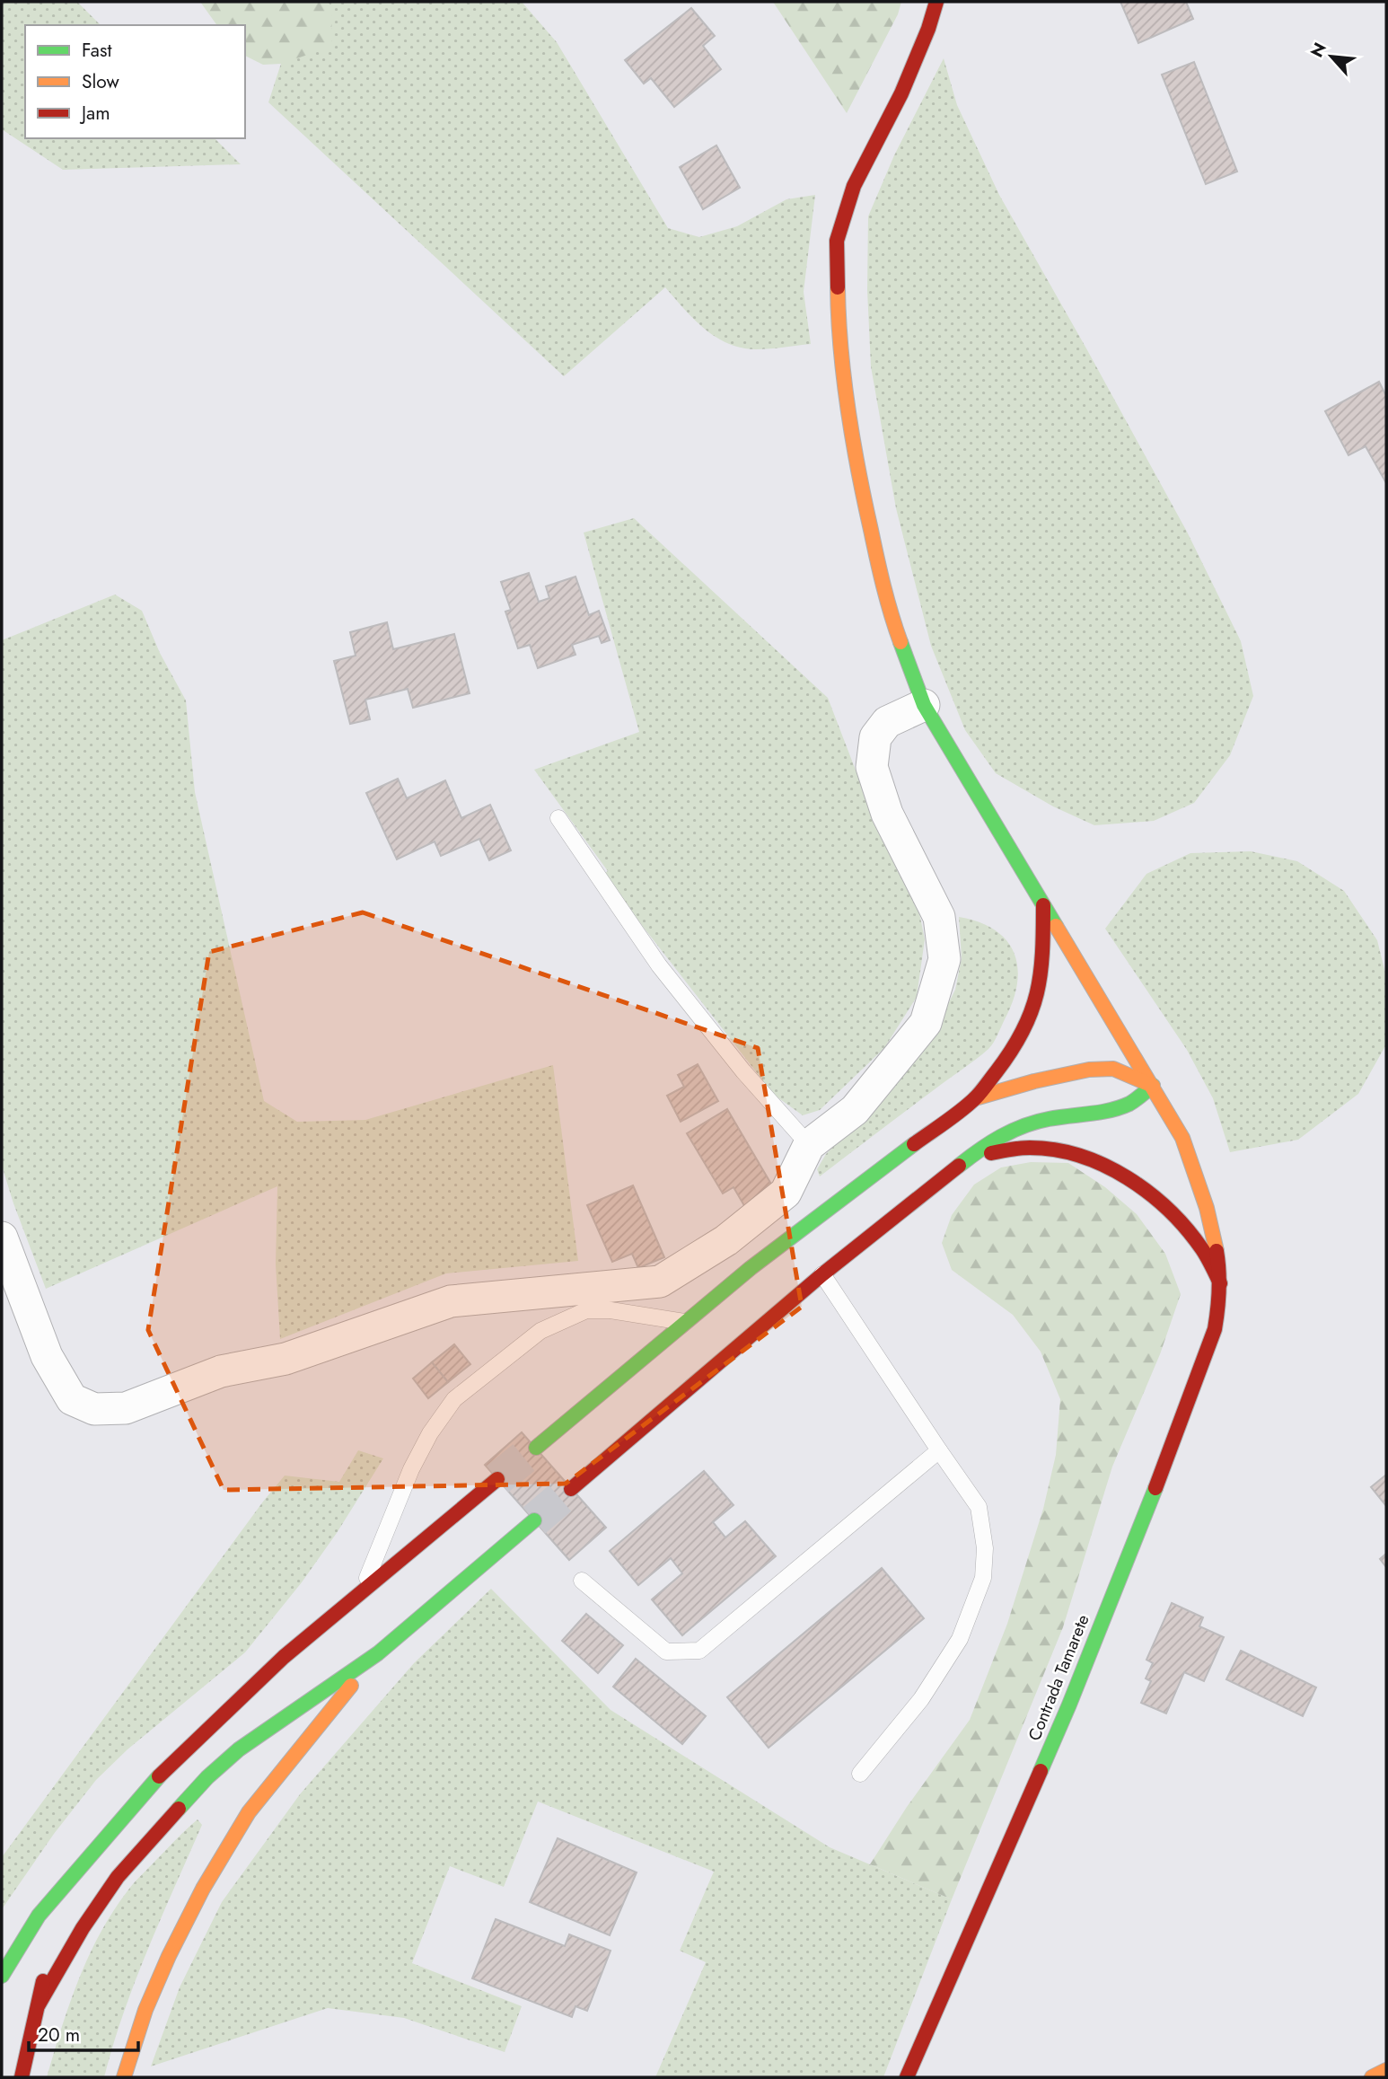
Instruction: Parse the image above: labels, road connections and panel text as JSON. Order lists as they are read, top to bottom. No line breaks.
{"streets":{"main road":["Contrada Tamarete"]},"legend":["Fast","Slow","Jam"],"scale_bar":"20 m","north":"top left"}
